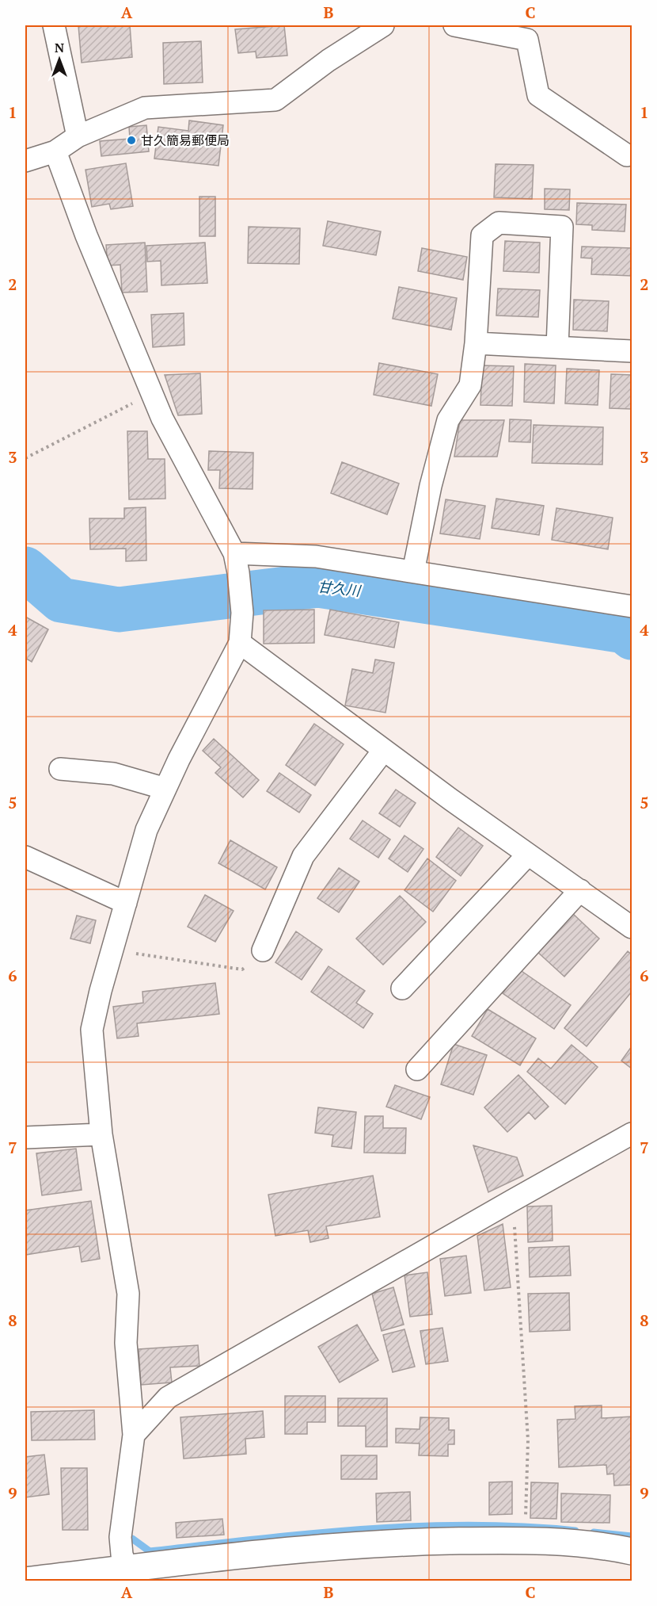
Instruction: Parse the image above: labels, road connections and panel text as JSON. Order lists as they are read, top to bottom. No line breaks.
{"water":["甘久川"],"places":["甘久簡易郵便局"],"north":"top","grid":{"columns":["A","B","C"],"rows":["1","2","3","4","5","6","7","8","9"]}}
